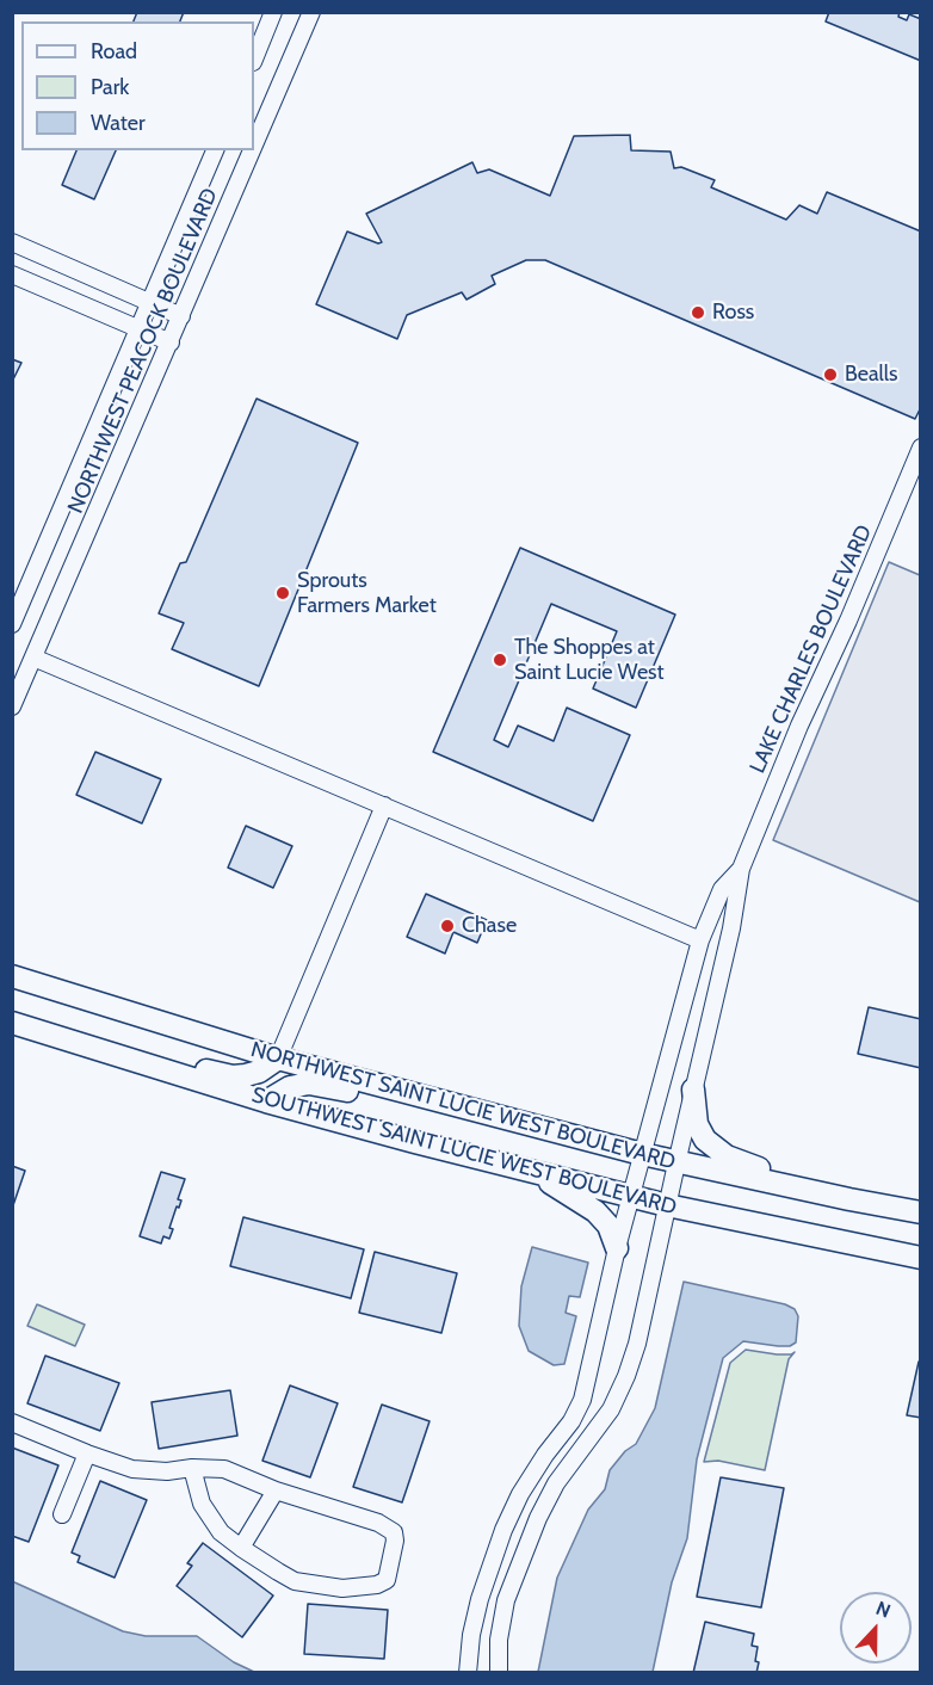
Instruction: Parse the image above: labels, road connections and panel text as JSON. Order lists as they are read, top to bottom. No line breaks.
{"streets":{"main road":["NORTHWEST SAINT LUCIE WEST BOULEVARD","SOUTHWEST SAINT LUCIE WEST BOULEVARD"],"street":["NORTHWEST PEACOCK BOULEVARD","LAKE CHARLES BOULEVARD"]},"places":["Ross","Bealls","Sprouts Farmers Market","The Shoppes at Saint Lucie West","Chase"],"legend":["Road","Park","Water"],"north":"top"}
